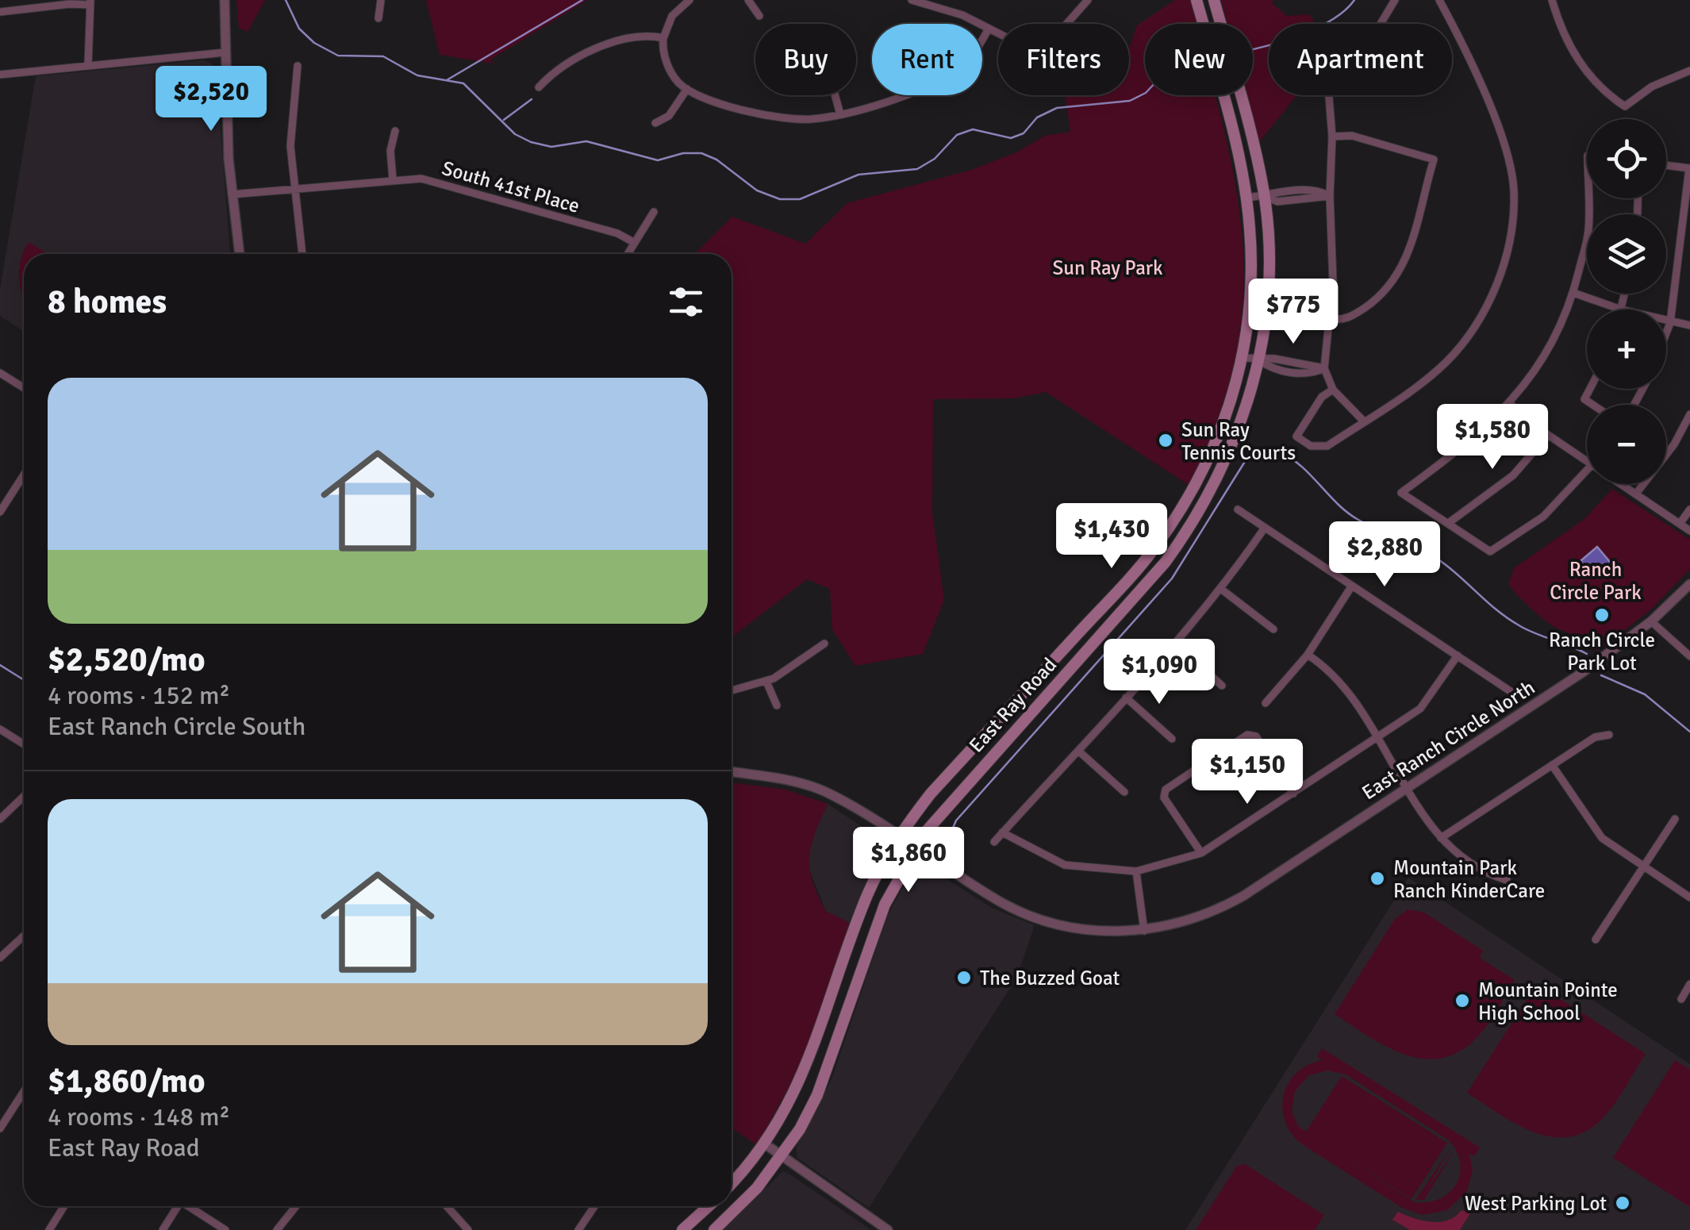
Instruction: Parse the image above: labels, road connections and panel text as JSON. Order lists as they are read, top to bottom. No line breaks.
{"streets":{"main road":["East Ray Road"],"street":["South 41st Place","East Ranch Circle North"]},"crossings":[["East Ray Road","East Ranch Circle North"]],"parks":["Sun Ray Park","Ranch Circle Park"],"places":["Sun Ray Tennis Courts","Ranch Circle Park Lot","Mountain Park Ranch KinderCare","The Buzzed Goat","Mountain Pointe High School","West Parking Lot"],"page":{"chip":["Buy","Rent","Filters","New","Apartment"],"price":["$2,520","$775","$1,580","$1,430","$2,880","$1,090","$1,150","$1,860"],"map_buttons":["+","−"],"heading":"8 homes","list":[{"name":"$2,520/mo","note":"4 rooms · 152 m² · East Ranch Circle South"},{"name":"$1,860/mo","note":"4 rooms · 148 m² · East Ray Road"}]}}
